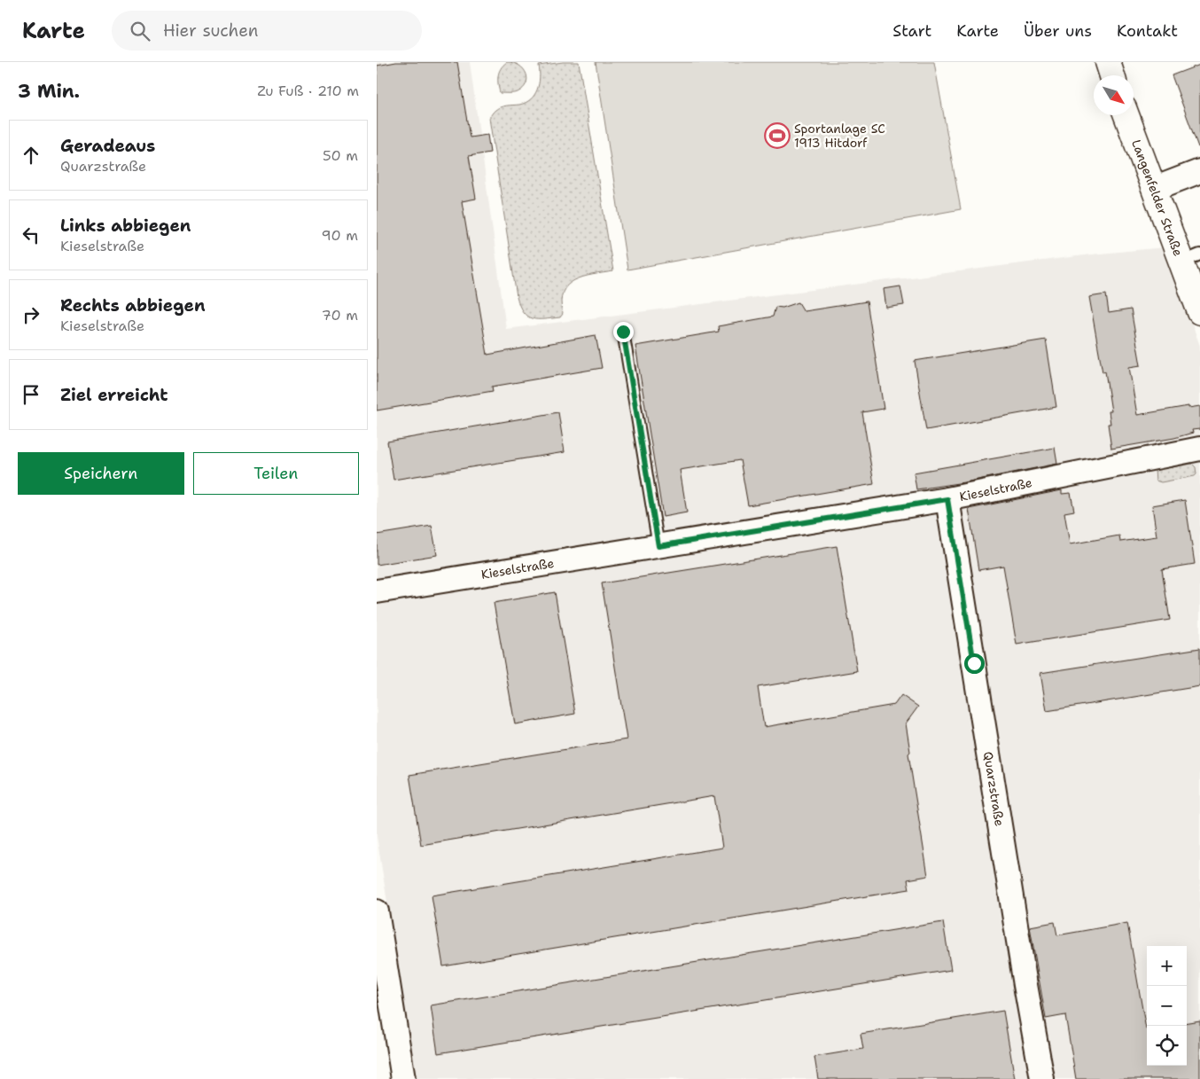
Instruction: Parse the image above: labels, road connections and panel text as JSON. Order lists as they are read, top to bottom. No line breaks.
{"streets":{"street":["Langenfelder Straße","Kieselstraße","Quarzstraße"]},"crossings":[["Kieselstraße","Quarzstraße"]],"places":{"sports":["Sportanlage SC 1913 Hitdorf"]},"north":"bottom right","page":{"header":"Karte","search":"Hier suchen","nav":["Start","Karte","Über uns","Kontakt"],"heading":["3 Min.","Zu Fuß · 210 m"],"list":[["Geradeaus","Quarzstraße","50 m"],["Links abbiegen","Kieselstraße","90 m"],["Rechts abbiegen","Kieselstraße","70 m"],"Ziel erreicht"],"buttons":["Speichern","Teilen"],"map_buttons":["+","−"]}}
